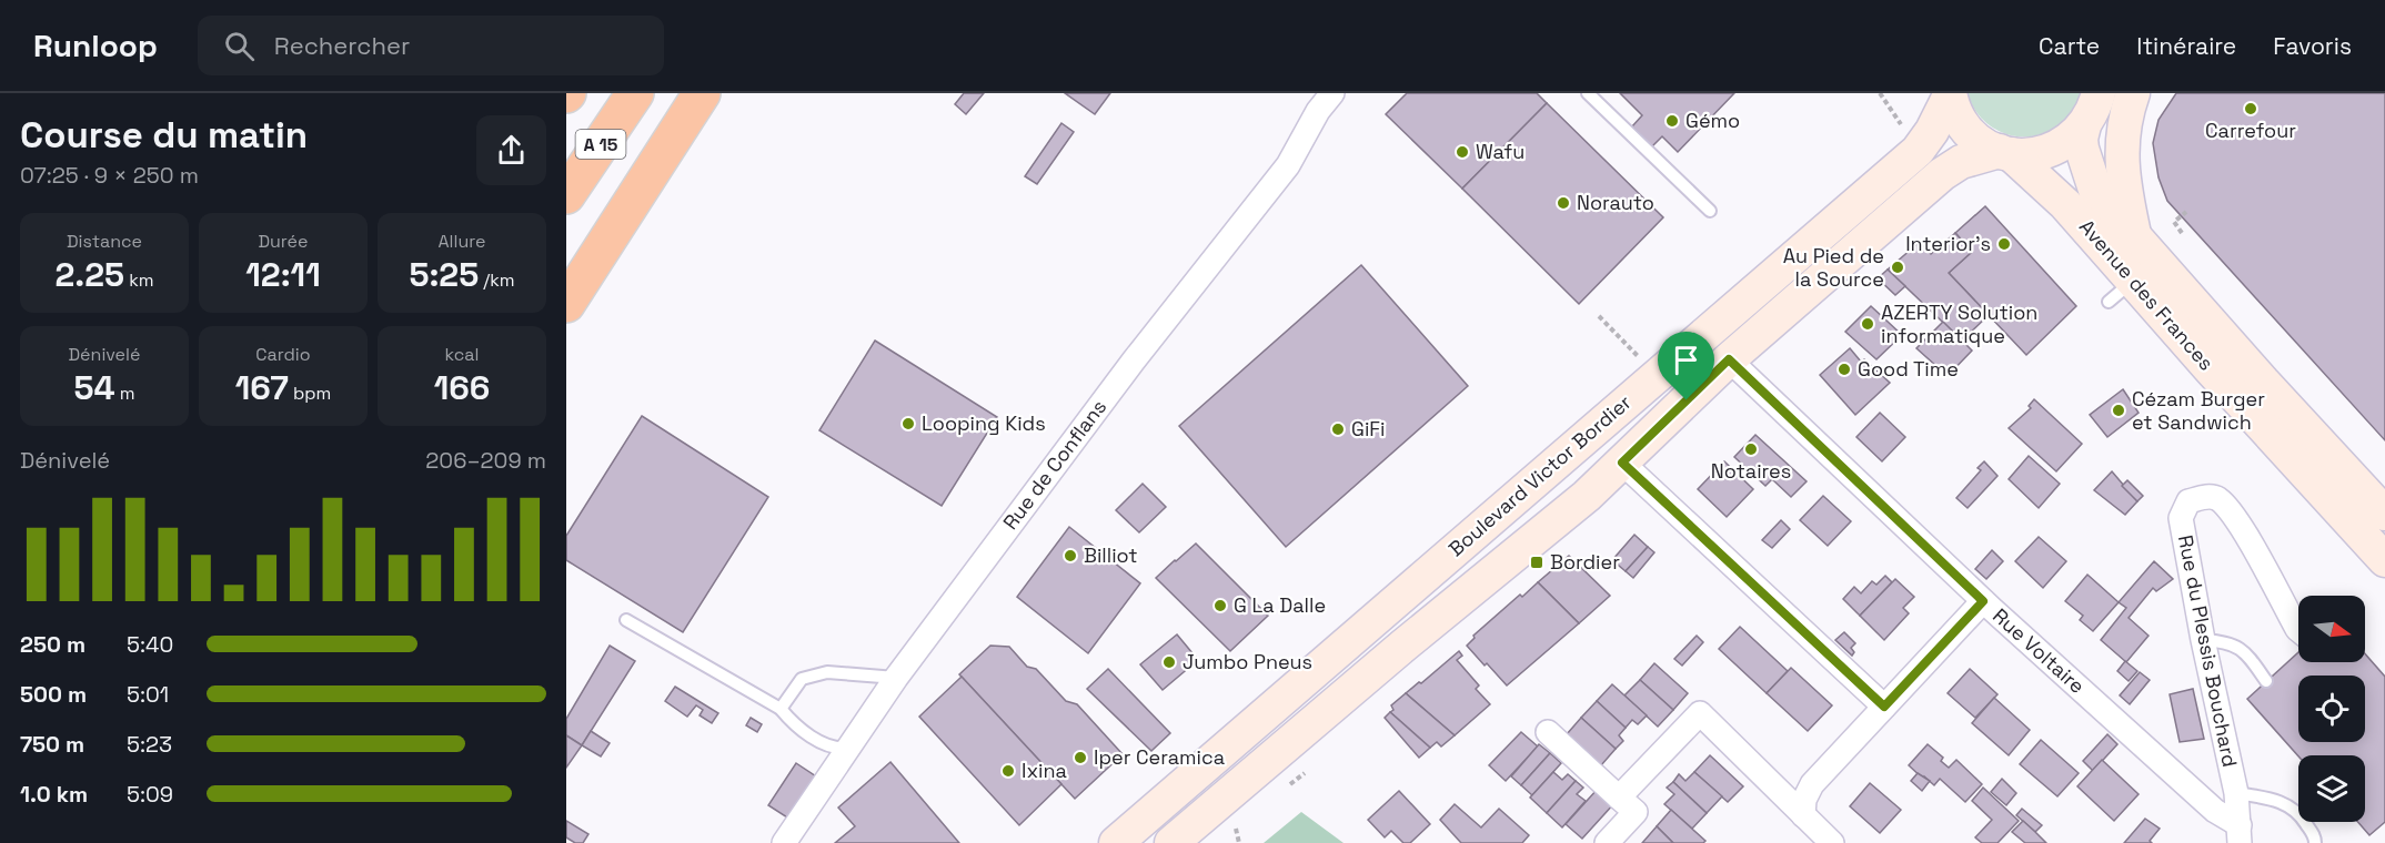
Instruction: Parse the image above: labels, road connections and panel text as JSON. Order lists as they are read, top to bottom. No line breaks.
{"streets":{"highway":["A 15"],"main road":["Avenue des Frances","Boulevard Victor Bordier"],"street":["Rue de Conflans","Rue Voltaire","Rue du Plessis Bouchard"]},"crossings":[["Avenue des Frances","Boulevard Victor Bordier"],["Boulevard Victor Bordier","Rue Voltaire"],["Rue Voltaire","Rue du Plessis Bouchard"]],"places":{"other":["Carrefour","Gémo","Wafu","Norauto","Interior's","Au Pied de la Source","AZERTY Solution informatique","Good Time","Cézam Burger et Sandwich","Looping Kids","GiFi","Notaires","Billiot","G La Dalle","Jumbo Pneus","Iper Ceramica","Ixina"],"transit":["Bordier"]},"north":"right","page":{"header":"Runloop","search":"Rechercher","nav":["Carte","Itinéraire","Favoris"],"heading":["Course du matin","07:25 · 9 × 250 m"],"stats":[["Distance","2.25 km"],["Durée","12:11"],["Allure","5:25 /km"],["Dénivelé","54 m"],["Cardio","167 bpm"],["kcal","166"]],"chart":["Dénivelé","206–209 m"],"list":[{"name":"250 m","note":"5:40"},{"name":"500 m","note":"5:01"},{"name":"750 m","note":"5:23"},{"name":"1.0 km","note":"5:09"}]}}
